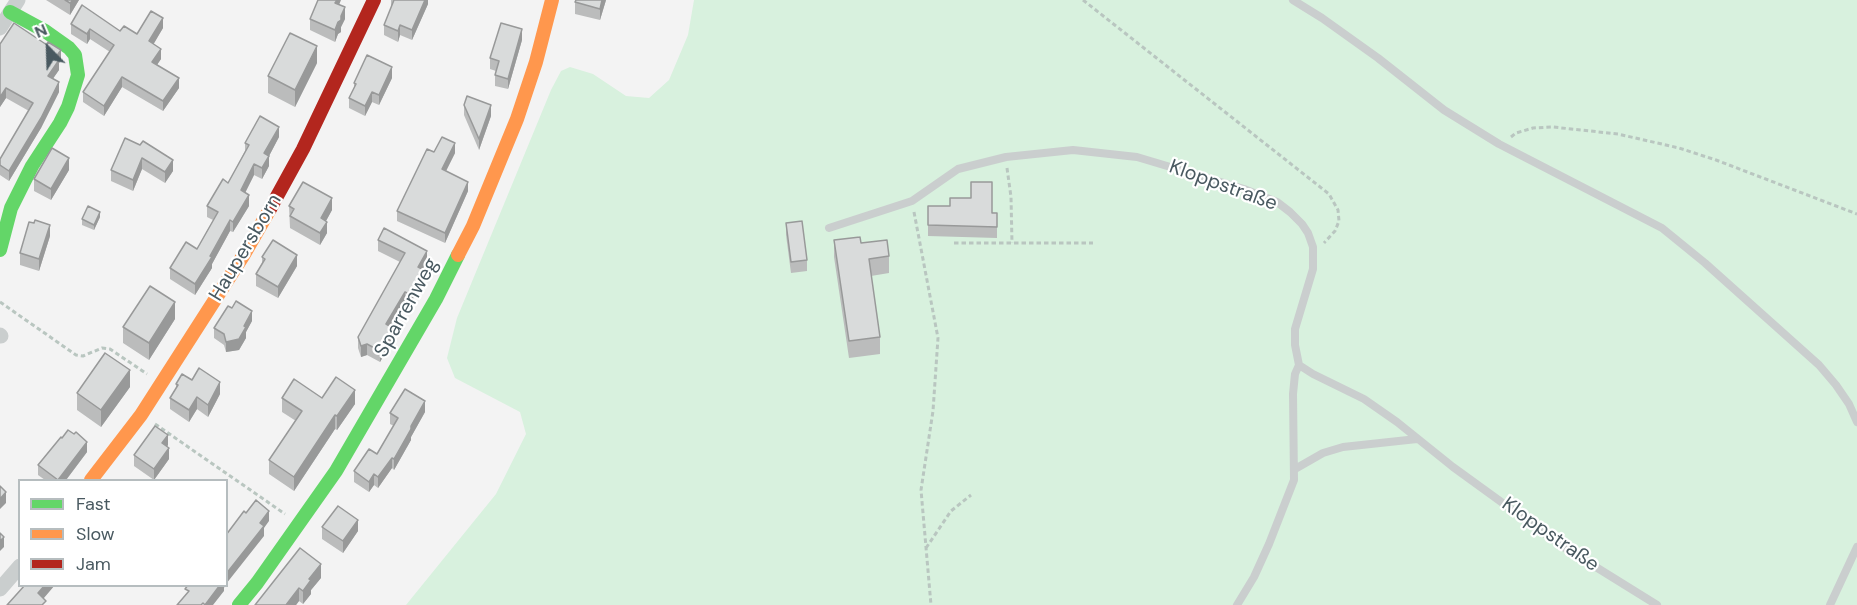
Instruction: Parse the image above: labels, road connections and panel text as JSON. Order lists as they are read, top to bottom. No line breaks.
{"streets":{"street":["Haupersborn","Sparrenweg"],"lane":["Kloppstraße"]},"legend":["Fast","Slow","Jam"],"north":"top left"}
